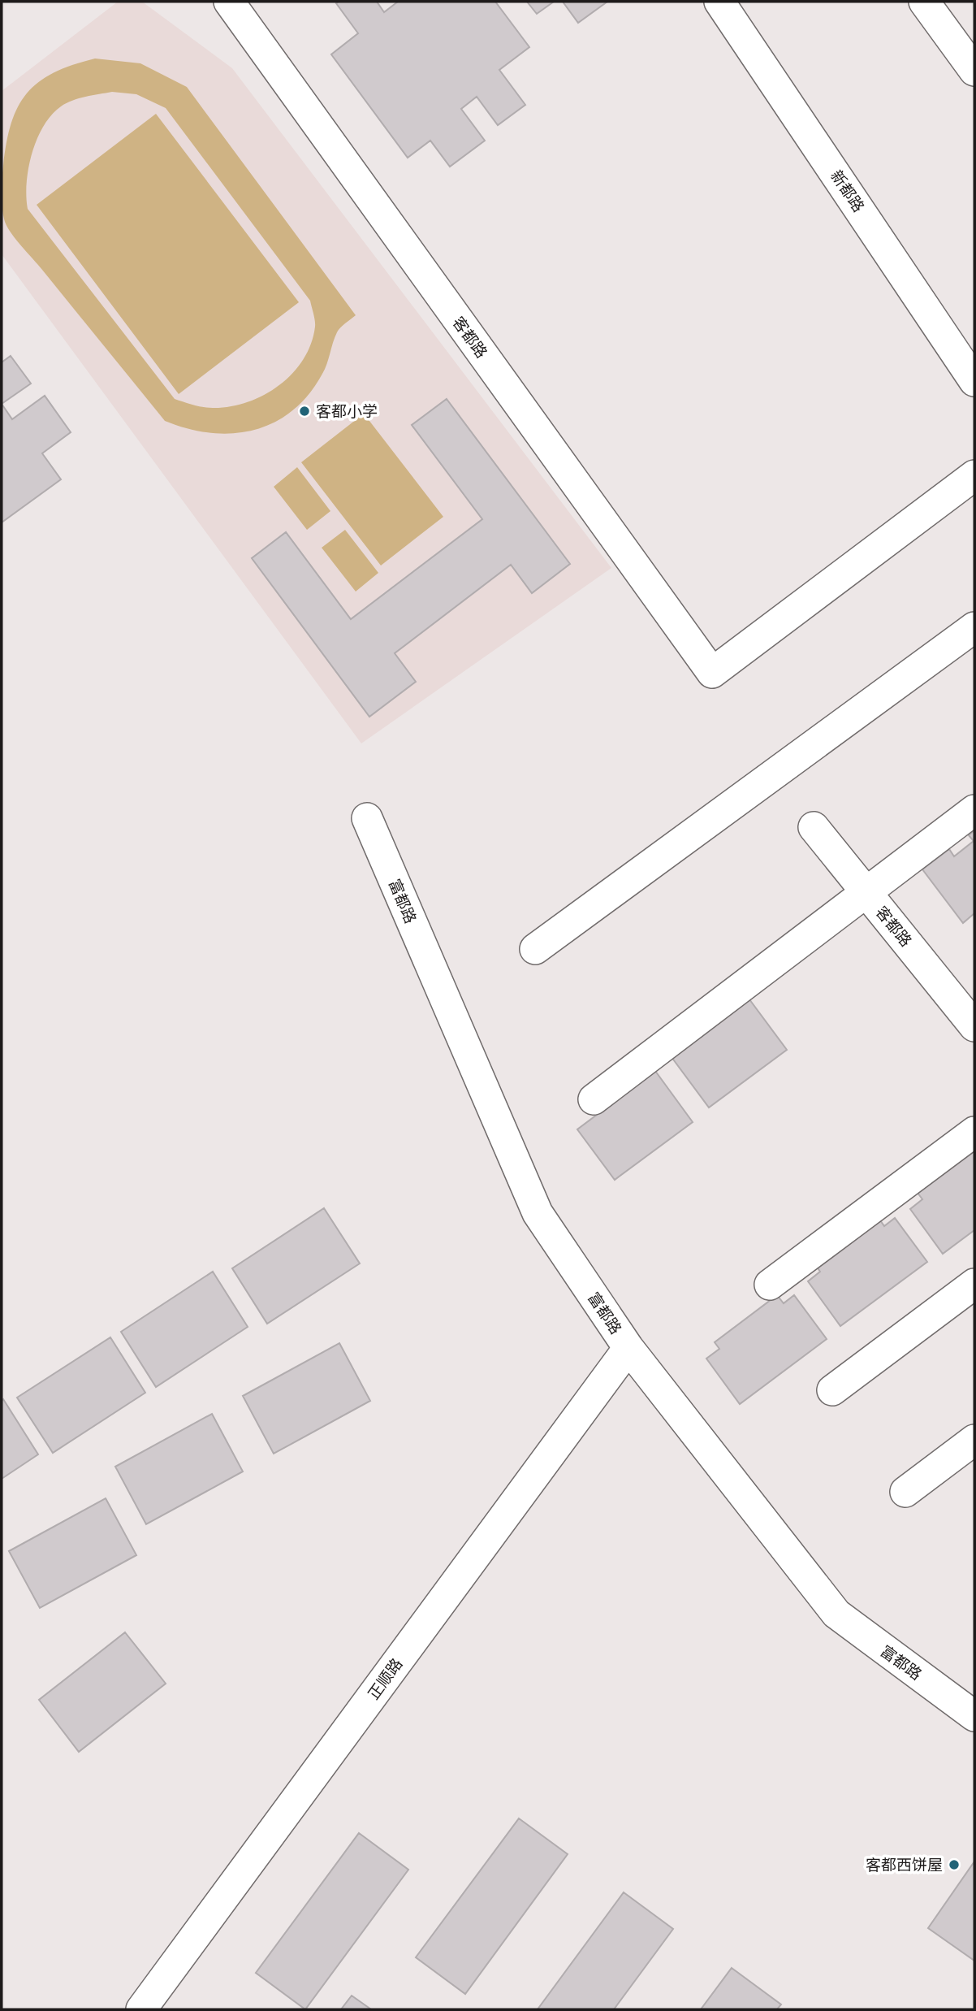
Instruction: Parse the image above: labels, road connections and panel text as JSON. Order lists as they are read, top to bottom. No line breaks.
{"streets":{"street":["新都路","客都路","富都路","正顺路"]},"crossings":[["富都路","正顺路"]],"places":["客都小学","客都西饼屋"]}
